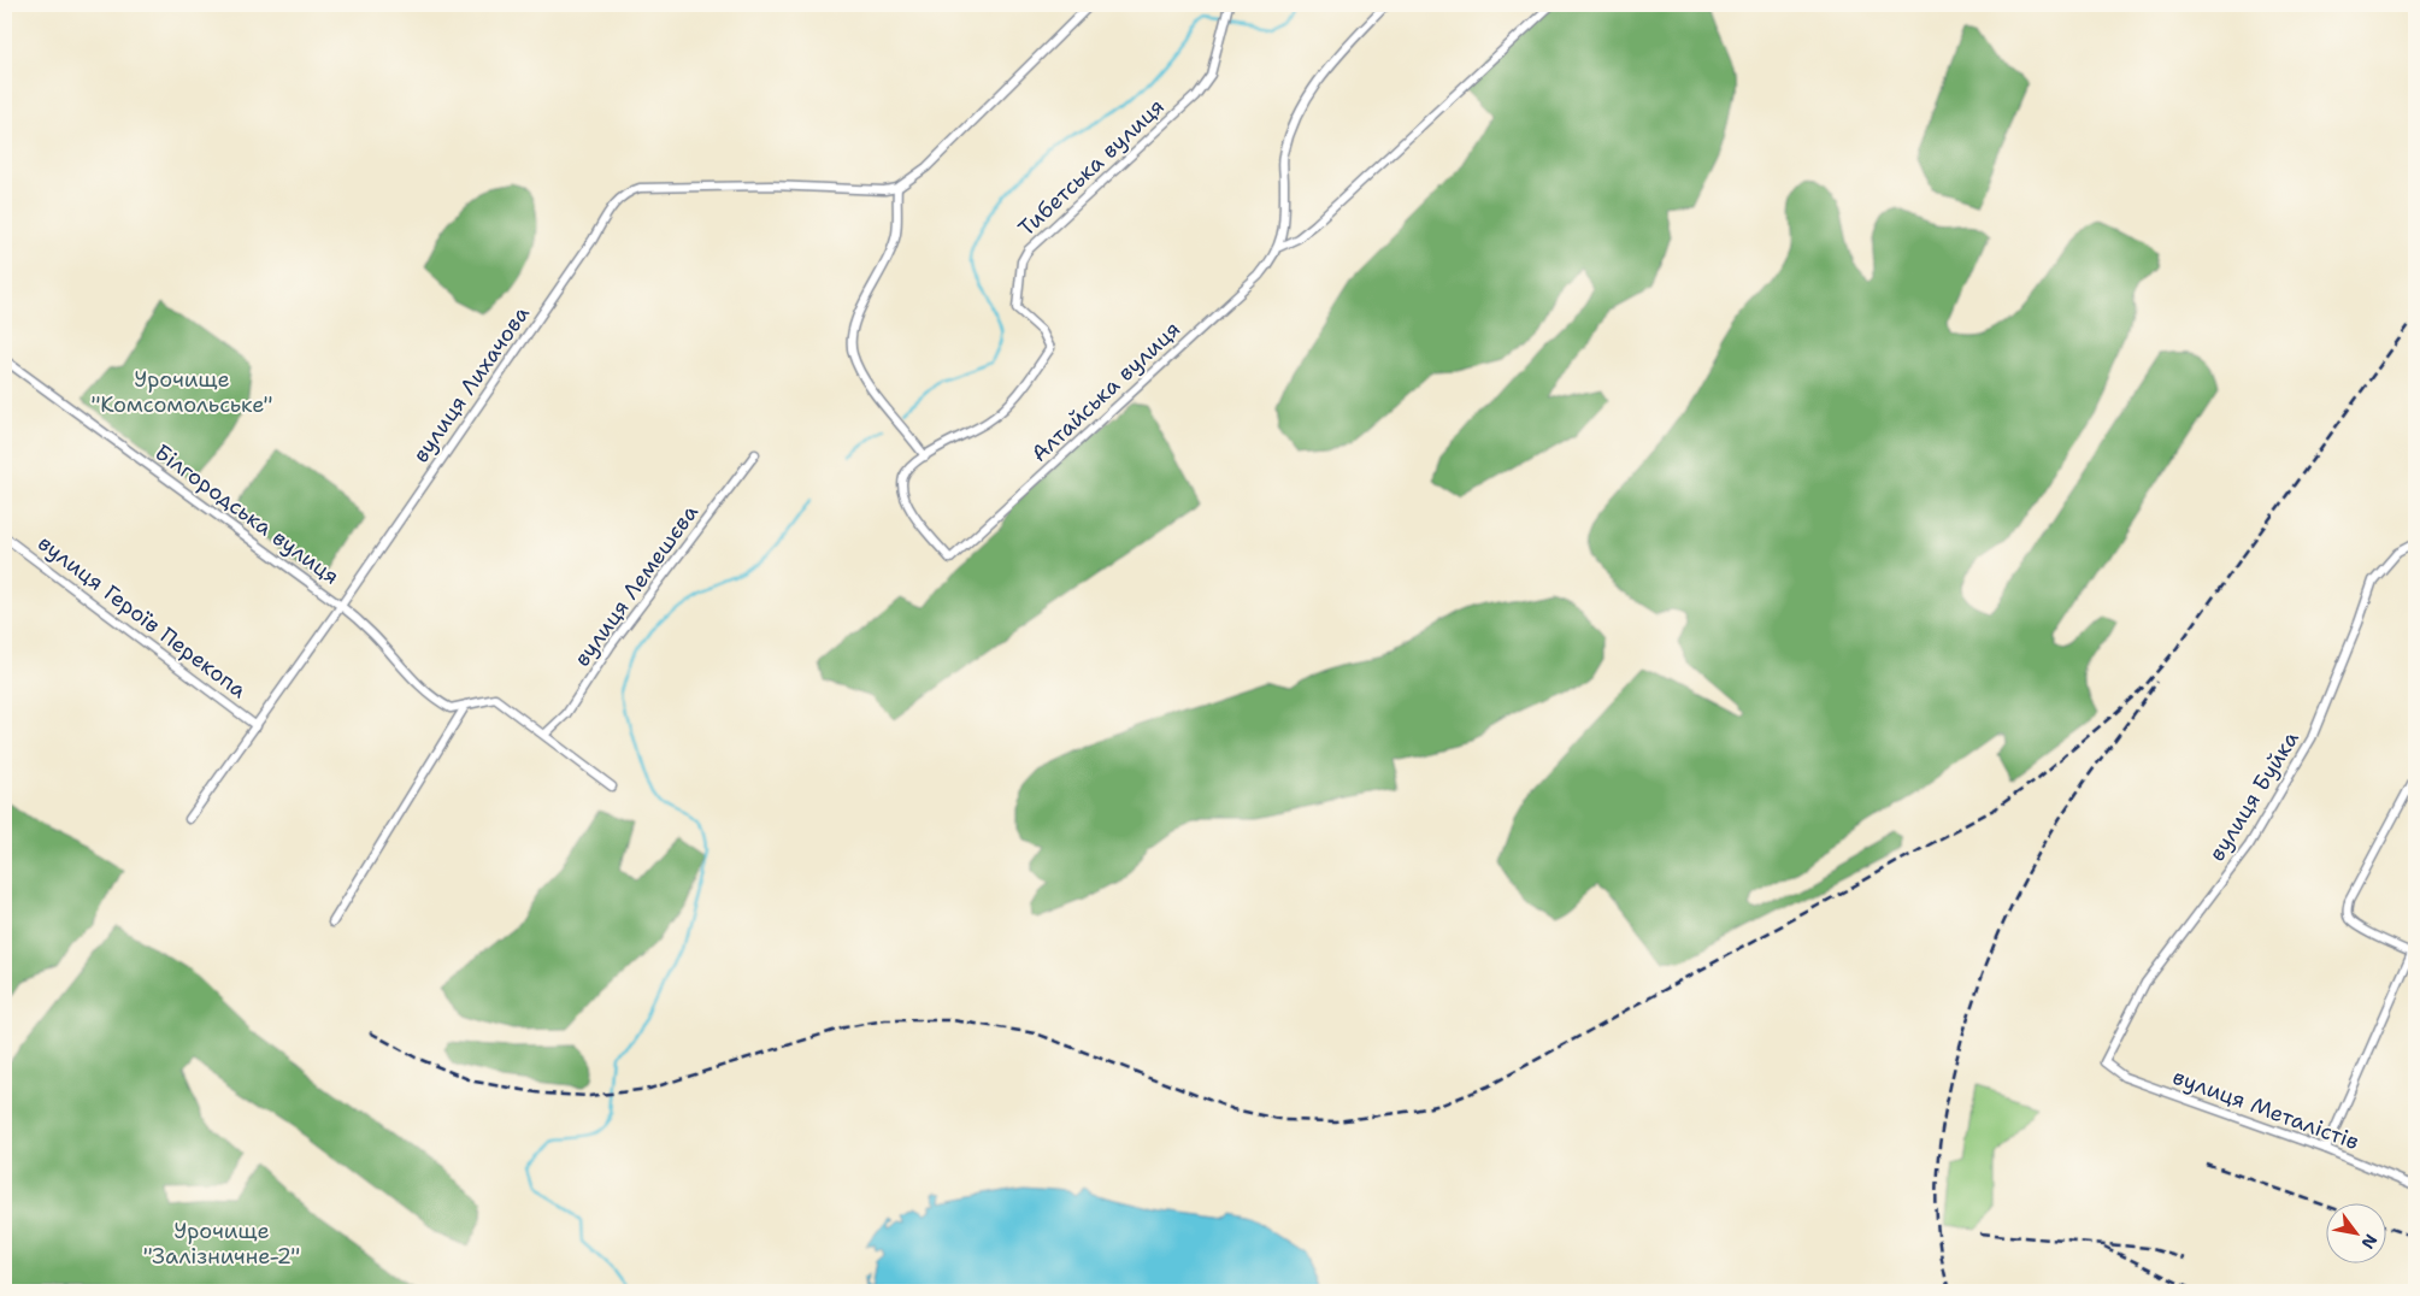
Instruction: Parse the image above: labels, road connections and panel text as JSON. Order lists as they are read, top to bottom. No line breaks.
{"streets":{"street":["Тибетська вулиця","вулиця Лихачова","Алтайська вулиця","Білгородська вулиця","вулиця Лемешєва","вулиця Героїв Перекопа","вулиця Буйка","вулиця Металістів"]},"crossings":[["Тибетська вулиця","Алтайська вулиця"],["вулиця Лихачова","Білгородська вулиця"],["вулиця Лихачова","вулиця Героїв Перекопа"],["вулиця Буйка","вулиця Металістів"]],"parks":["Урочище \"Комсомольське\"","Урочище \"Залізничне-2\""],"north":"bottom right"}
